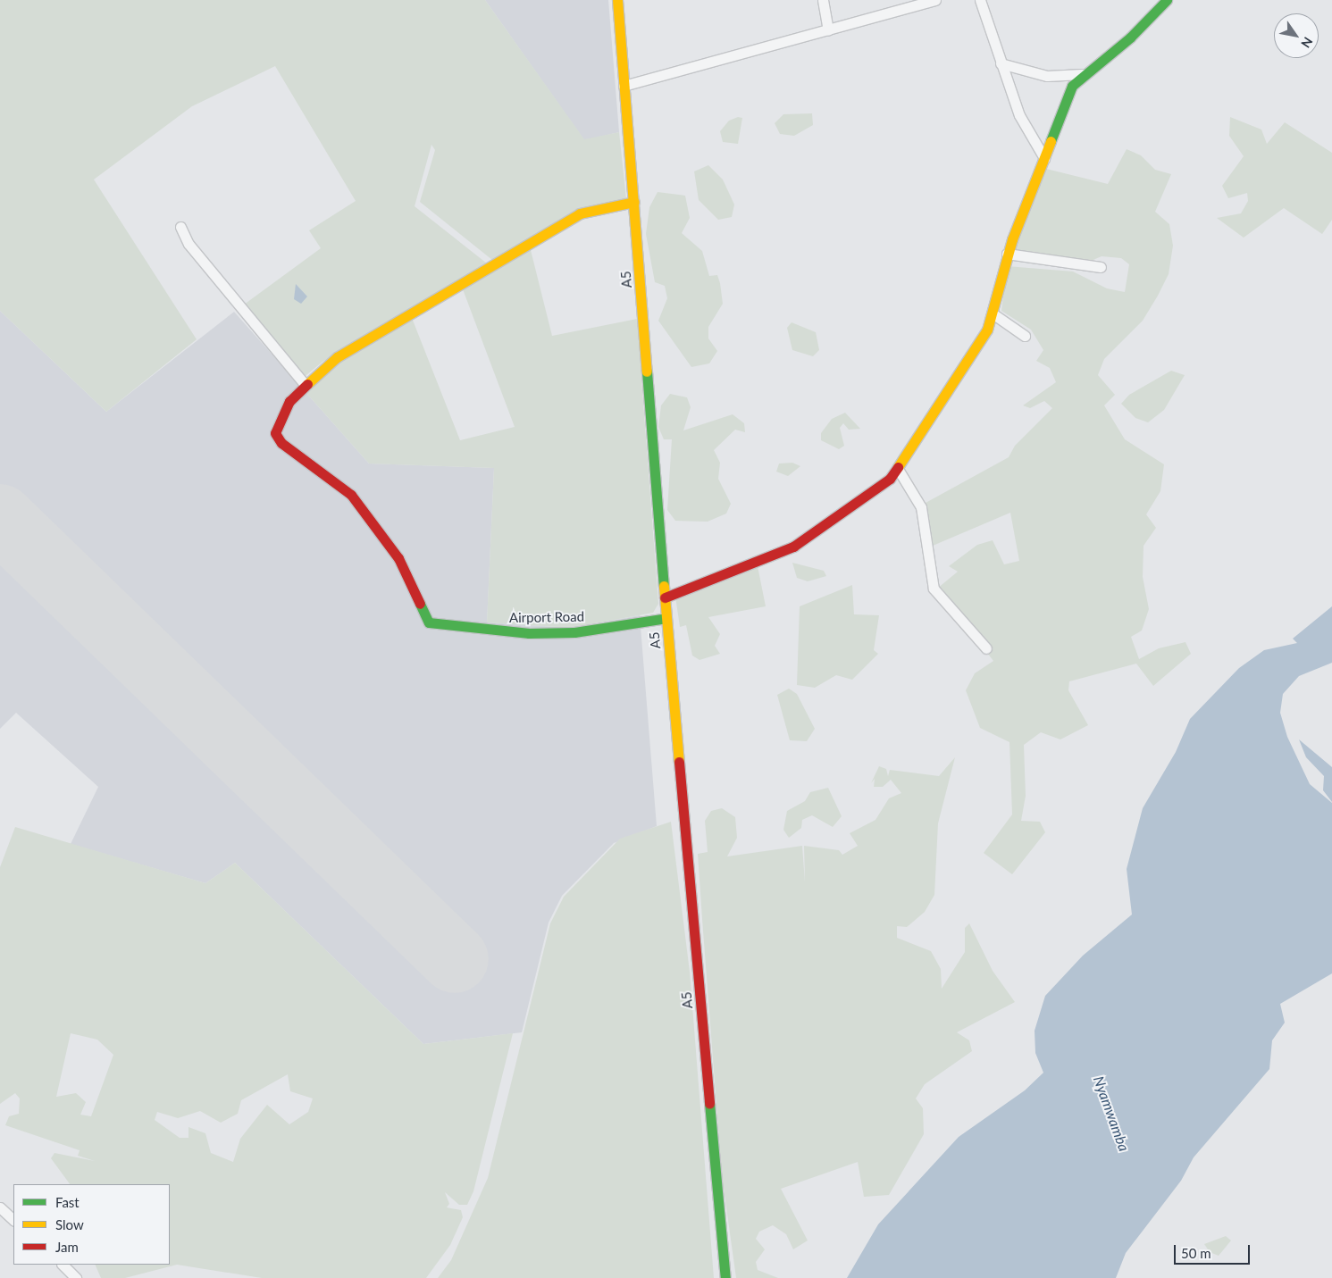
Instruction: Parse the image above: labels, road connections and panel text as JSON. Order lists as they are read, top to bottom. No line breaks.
{"streets":{"main road":["A5","Airport Road"]},"crossings":[["A5","Airport Road"]],"water":["Nyamwamba"],"legend":["Fast","Slow","Jam"],"scale_bar":"50 m","north":"bottom right"}
